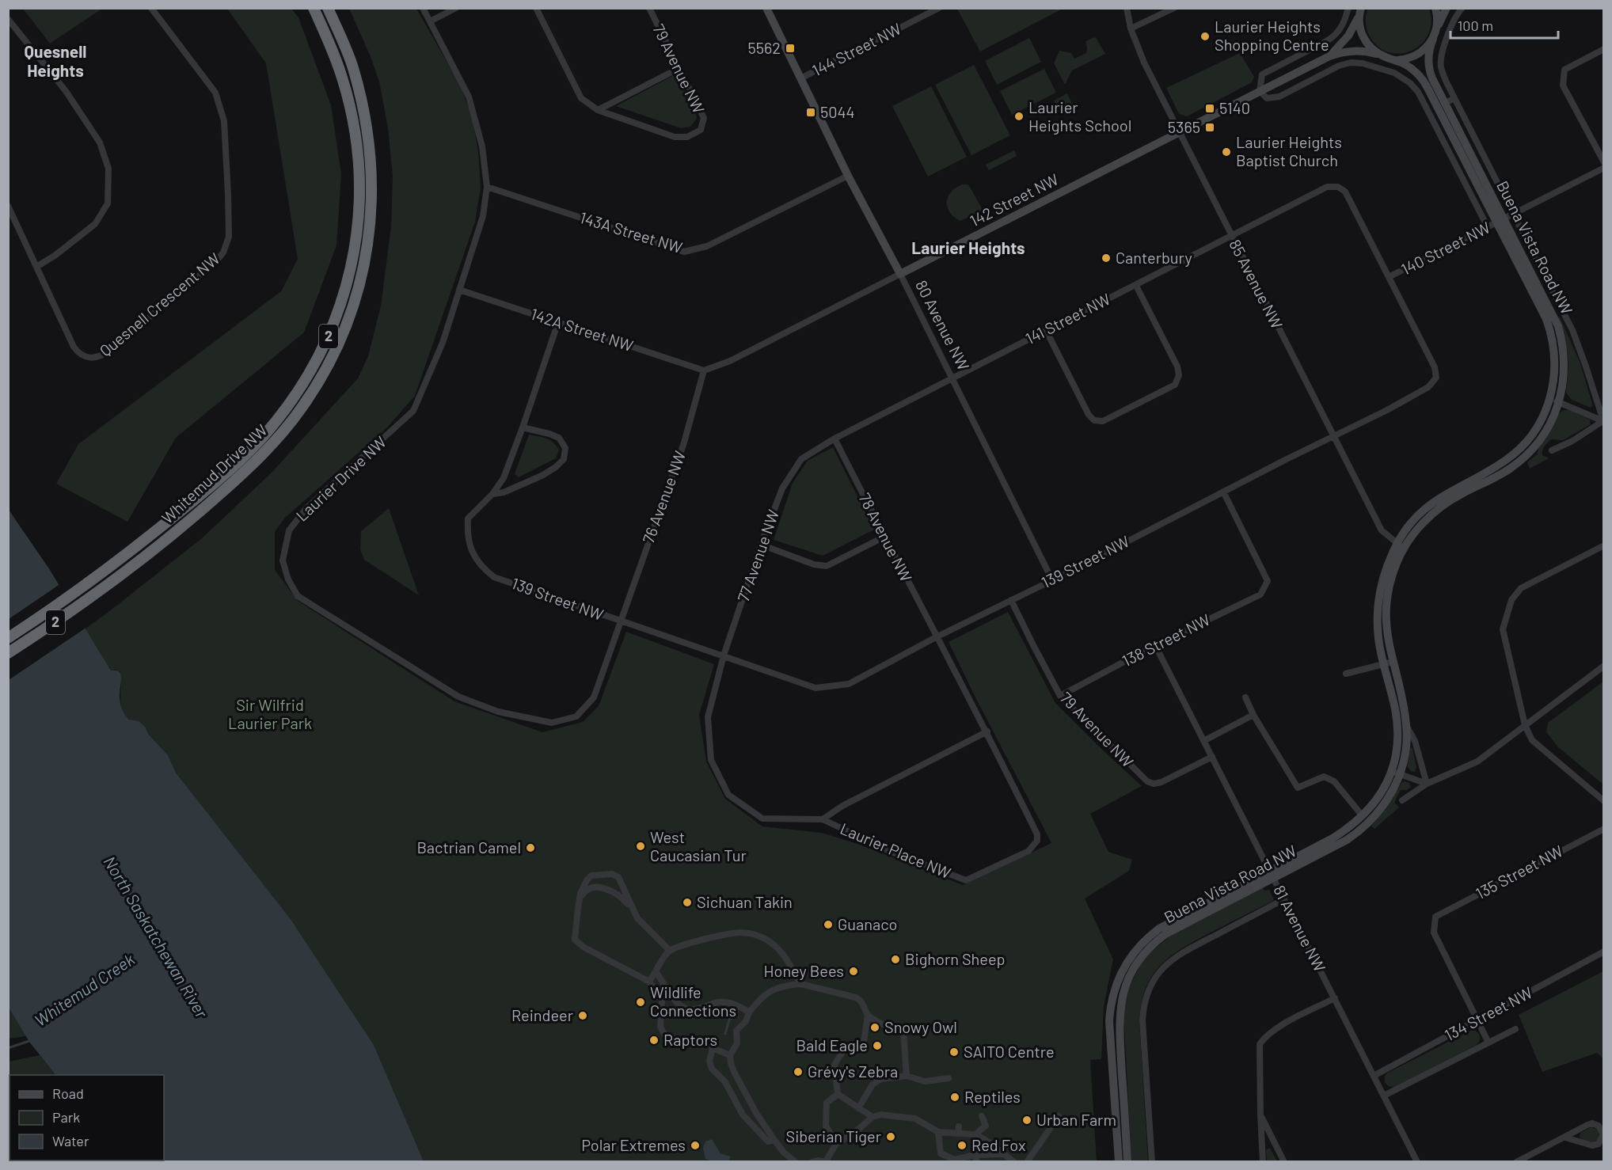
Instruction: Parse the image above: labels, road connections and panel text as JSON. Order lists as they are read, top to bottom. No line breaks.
{"streets":{"highway":["2","Whitemud Drive NW"],"street":["144 Street NW","79 Avenue NW","142 Street NW","143A Street NW","Buena Vista Road NW","140 Street NW","85 Avenue NW","Quesnell Crescent NW","141 Street NW","80 Avenue NW","142A Street NW","Laurier Drive NW","76 Avenue NW","78 Avenue NW","77 Avenue NW","139 Street NW","138 Street NW","Laurier Place NW","135 Street NW","81 Avenue NW","134 Street NW"]},"crossings":[["144 Street NW","80 Avenue NW"],["79 Avenue NW","139 Street NW"],["79 Avenue NW","138 Street NW"],["79 Avenue NW","81 Avenue NW"],["142 Street NW","Buena Vista Road NW"],["142 Street NW","85 Avenue NW"],["142 Street NW","80 Avenue NW"],["142 Street NW","142A Street NW"],["142 Street NW","76 Avenue NW"],["143A Street NW","80 Avenue NW"],["143A Street NW","Laurier Drive NW"],["Buena Vista Road NW","140 Street NW"],["Buena Vista Road NW","85 Avenue NW"],["Buena Vista Road NW","81 Avenue NW"],["140 Street NW","141 Street NW"],["140 Street NW","139 Street NW"],["85 Avenue NW","141 Street NW"],["85 Avenue NW","139 Street NW"],["141 Street NW","80 Avenue NW"],["141 Street NW","78 Avenue NW"],["141 Street NW","77 Avenue NW"],["141 Street NW","139 Street NW"],["80 Avenue NW","139 Street NW"],["142A Street NW","Laurier Drive NW"],["142A Street NW","76 Avenue NW"],["Laurier Drive NW","76 Avenue NW"],["Laurier Drive NW","139 Street NW"],["76 Avenue NW","139 Street NW"],["78 Avenue NW","139 Street NW"],["78 Avenue NW","Laurier Place NW"],["77 Avenue NW","139 Street NW"],["77 Avenue NW","Laurier Place NW"],["139 Street NW","138 Street NW"],["139 Street NW","Laurier Place NW"],["138 Street NW","81 Avenue NW"],["135 Street NW","134 Street NW"],["81 Avenue NW","134 Street NW"]],"districts":["Quesnell Heights","Laurier Heights"],"water":["North Saskatchewan River","Whitemud Creek"],"parks":["Sir Wilfrid Laurier Park"],"places":{"other":["Laurier Heights Shopping Centre","Laurier Heights School","Laurier Heights Baptist Church","Canterbury","West Caucasian Tur","Bactrian Camel","Sichuan Takin","Guanaco","Bighorn Sheep","Honey Bees","Wildlife Connections","Reindeer","Snowy Owl","Raptors","Bald Eagle","SAITO Centre","Grévy's Zebra","Reptiles","Urban Farm","Siberian Tiger","Polar Extremes","Red Fox"],"transit":["5562","5140","5044","5365"]},"legend":["Road","Park","Water"],"scale_bar":"100 m"}
